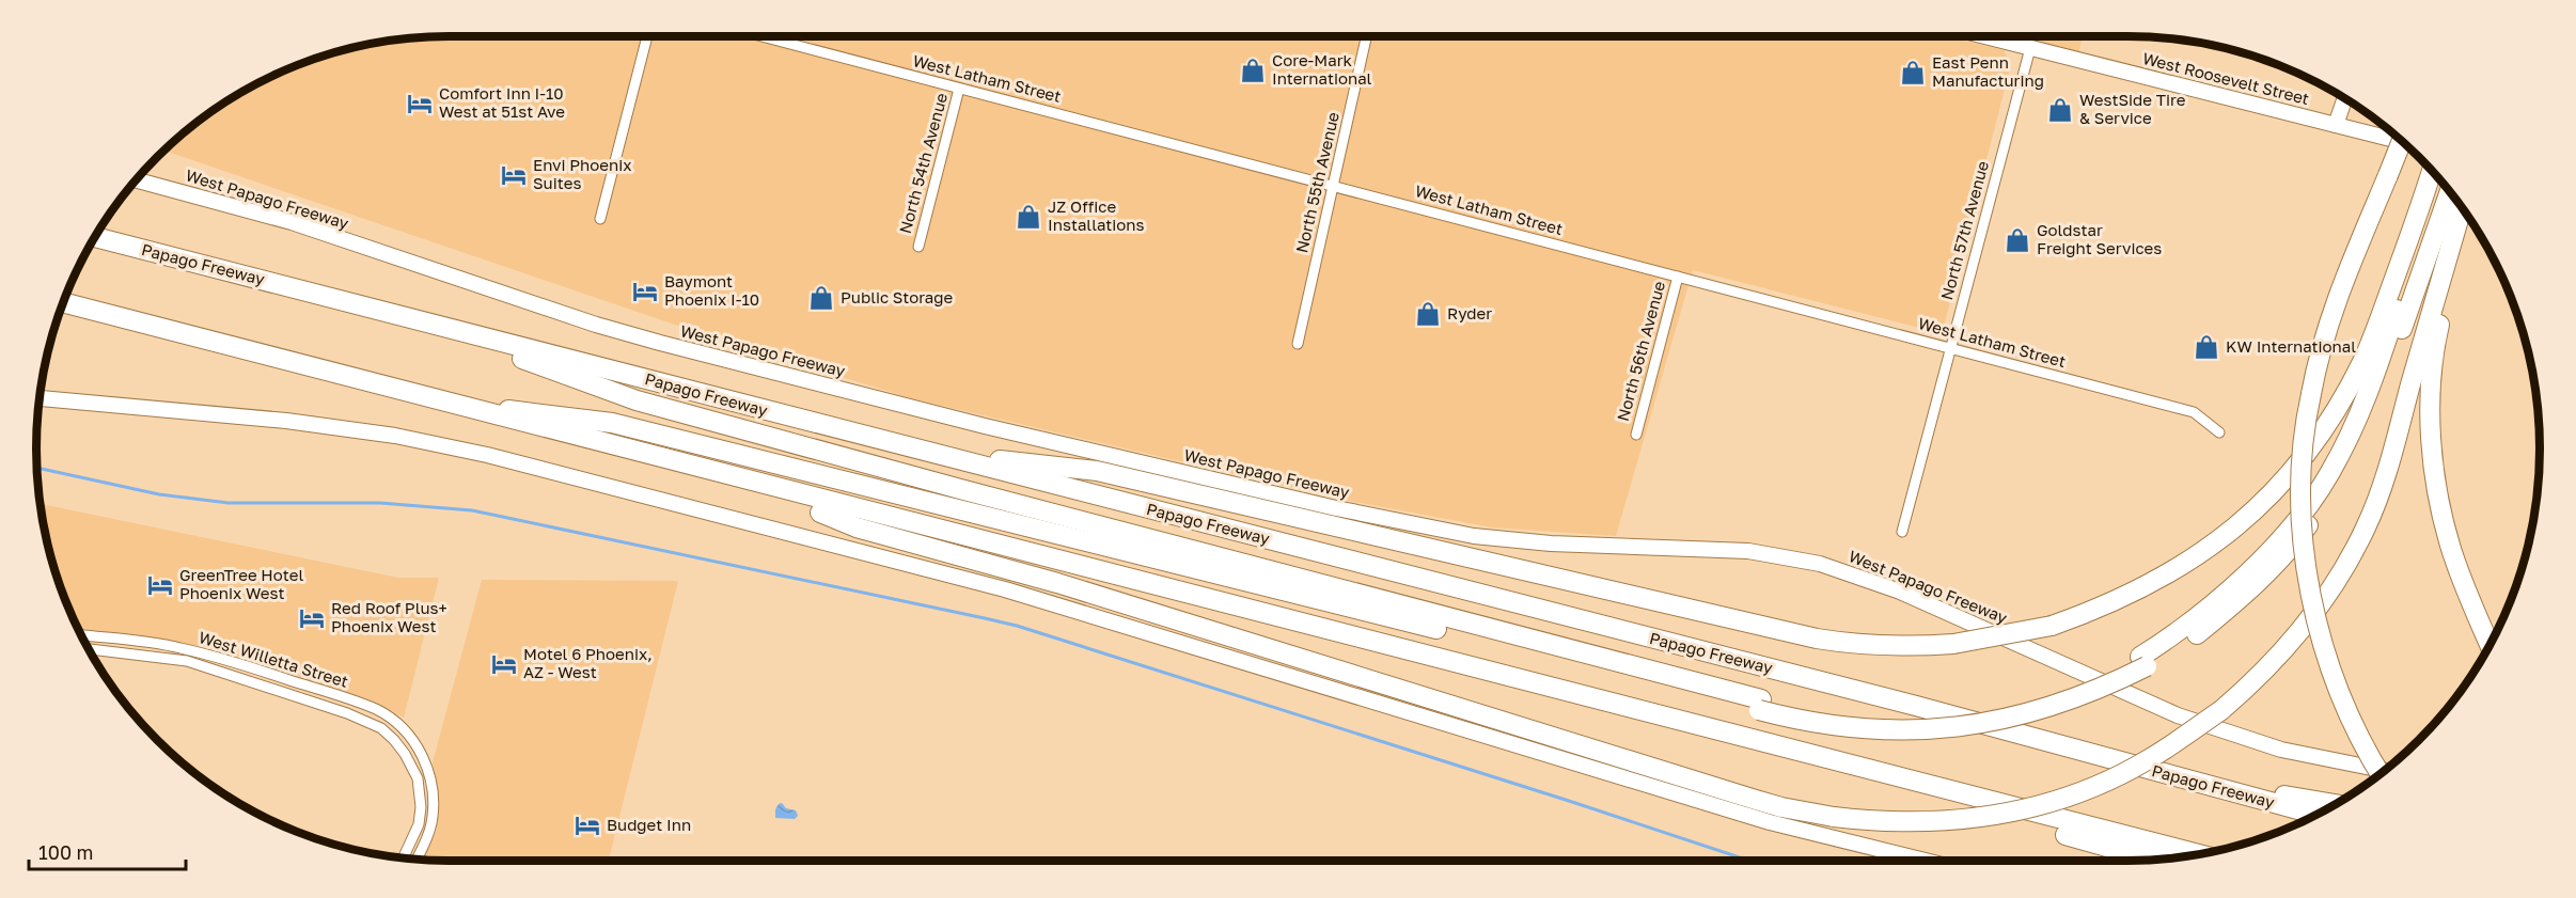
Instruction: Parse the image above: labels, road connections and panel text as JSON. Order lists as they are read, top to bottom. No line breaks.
{"streets":{"highway":["Papago Freeway"],"main road":["West Roosevelt Street","West Papago Freeway"],"street":["West Latham Street","North 54th Avenue","North 55th Avenue","North 57th Avenue","North 56th Avenue","West Willetta Street"]},"crossings":[["West Latham Street","North 54th Avenue"],["West Latham Street","North 55th Avenue"],["West Latham Street","North 57th Avenue"],["West Latham Street","North 56th Avenue"],["West Roosevelt Street","North 57th Avenue"]],"places":{"shop":["Core-Mark International","East Penn Manufacturing","WestSide Tire & Service","JZ Office Installations","Goldstar Freight Services","Public Storage","Ryder","KW International"],"hotel":["Comfort Inn I-10 West at 51st Ave","Envi Phoenix Suites","Baymont Phoenix I-10","GreenTree Hotel Phoenix West","Red Roof Plus+ Phoenix West","Motel 6 Phoenix, AZ - West","Budget Inn"]},"scale_bar":"100 m"}
